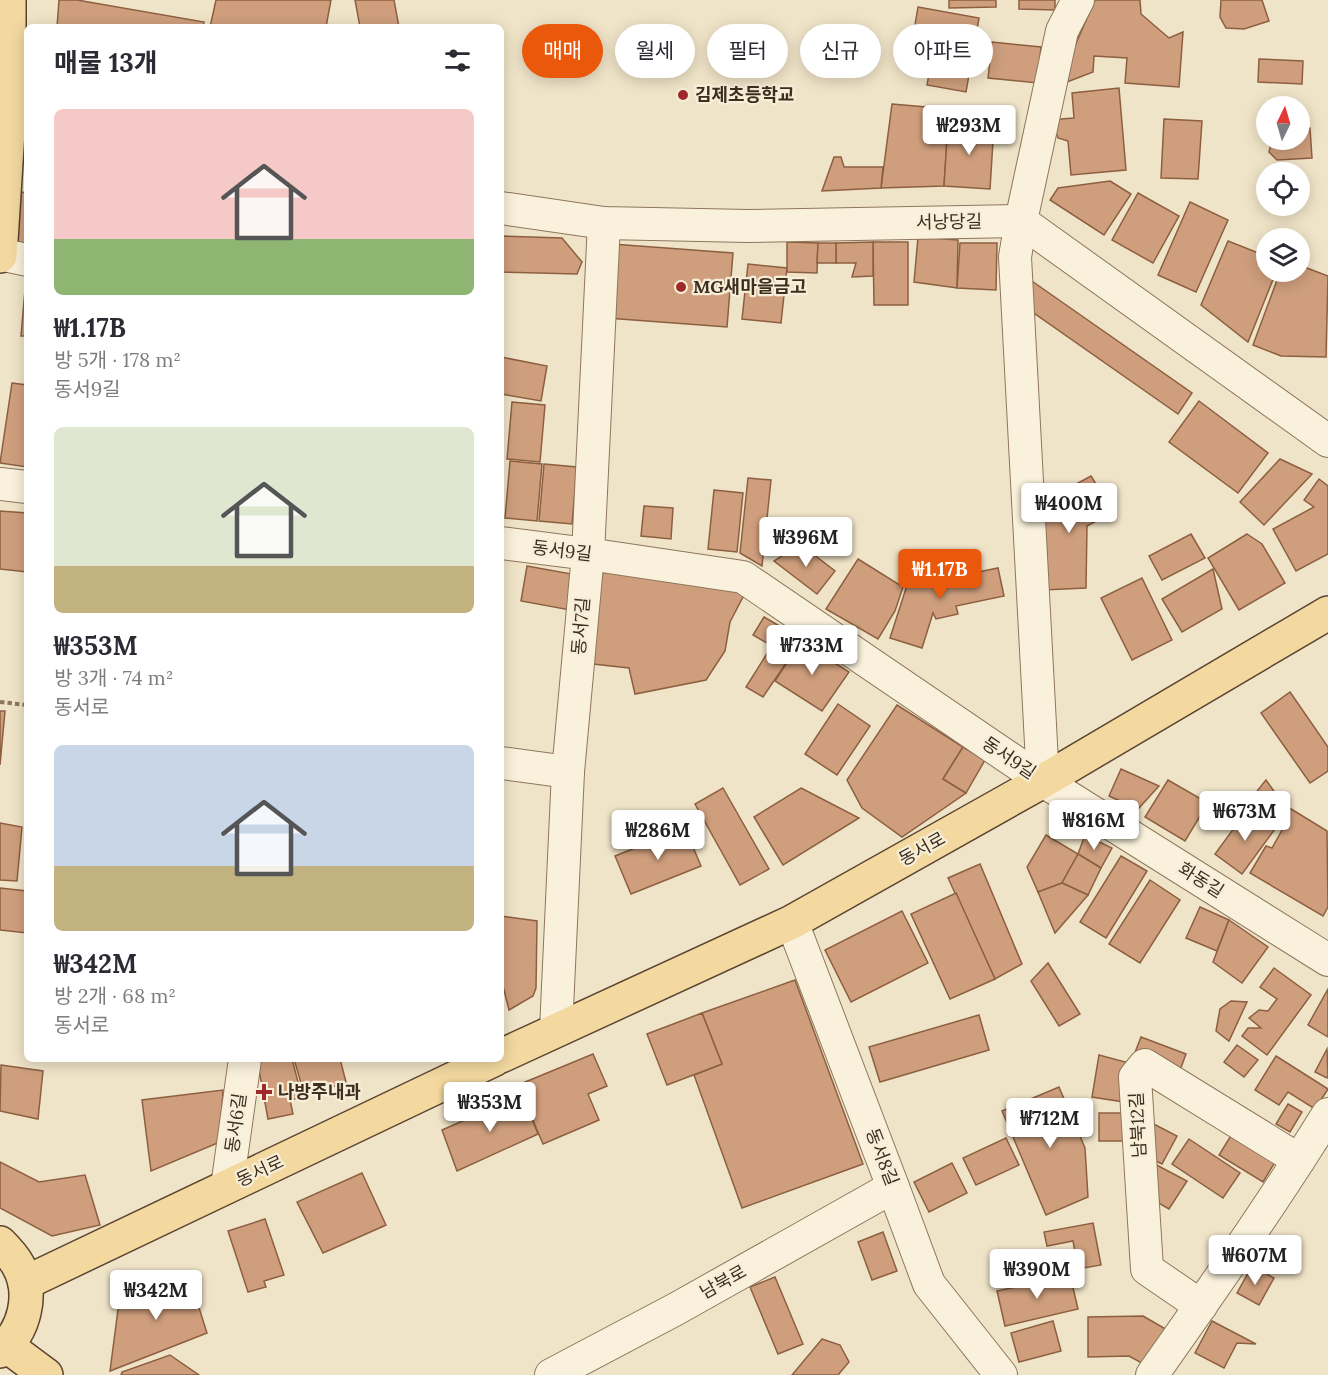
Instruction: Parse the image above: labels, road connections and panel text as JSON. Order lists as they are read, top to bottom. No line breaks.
{"streets":{"main road":["동서로"],"street":["서낭당길","동서9길","동서7길","화동길","동서6길","남북12길","동서8길","남북로"]},"crossings":[["서낭당길","동서9길"],["서낭당길","동서7길"],["동서9길","동서7길"],["동서9길","동서로"],["동서9길","화동길"],["동서7길","동서로"],["동서로","화동길"],["동서로","동서6길"],["동서로","동서8길"],["동서8길","남북로"]],"places":{"other":["김제초등학교","MG새마을금고"],"health":["나방주내과"]},"north":"top","page":{"chip":["매매","월세","필터","신규","아파트"],"heading":"매물 13개","list":[{"name":"₩1.17B","note":"방 5개 · 178 m² · 동서9길"},{"name":"₩353M","note":"방 3개 · 74 m² · 동서로"},{"name":"₩342M","note":"방 2개 · 68 m² · 동서로"}],"price":["₩293M","₩400M","₩396M","₩1.17B","₩733M","₩673M","₩816M","₩286M","₩353M","₩712M","₩607M","₩390M","₩342M"]}}
